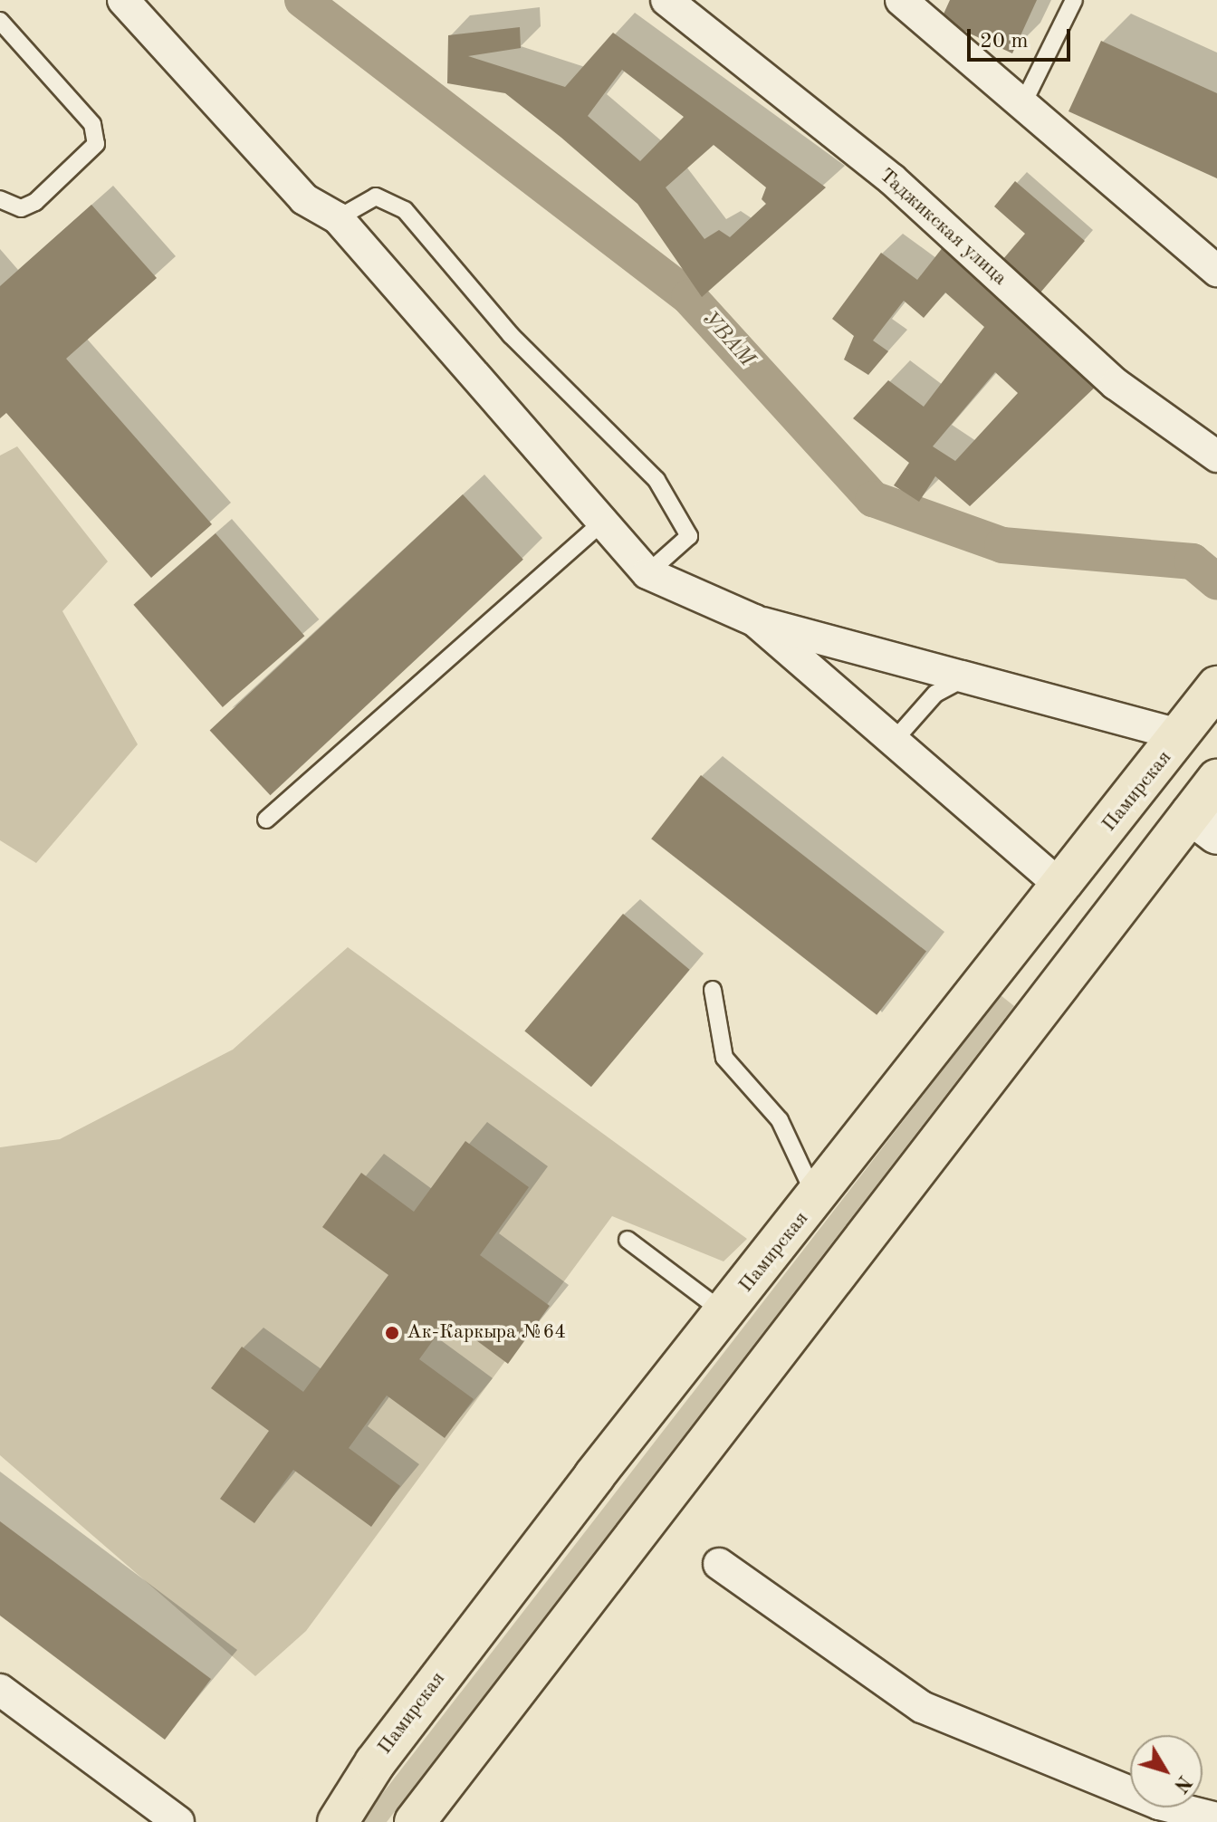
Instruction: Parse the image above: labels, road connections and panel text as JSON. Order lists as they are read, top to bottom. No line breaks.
{"streets":{"main road":["Памирская"],"street":["Таджикская улица"]},"water":["УВАМ"],"places":["Ак-Каркыра №64"],"scale_bar":"20 m","north":"bottom right"}
